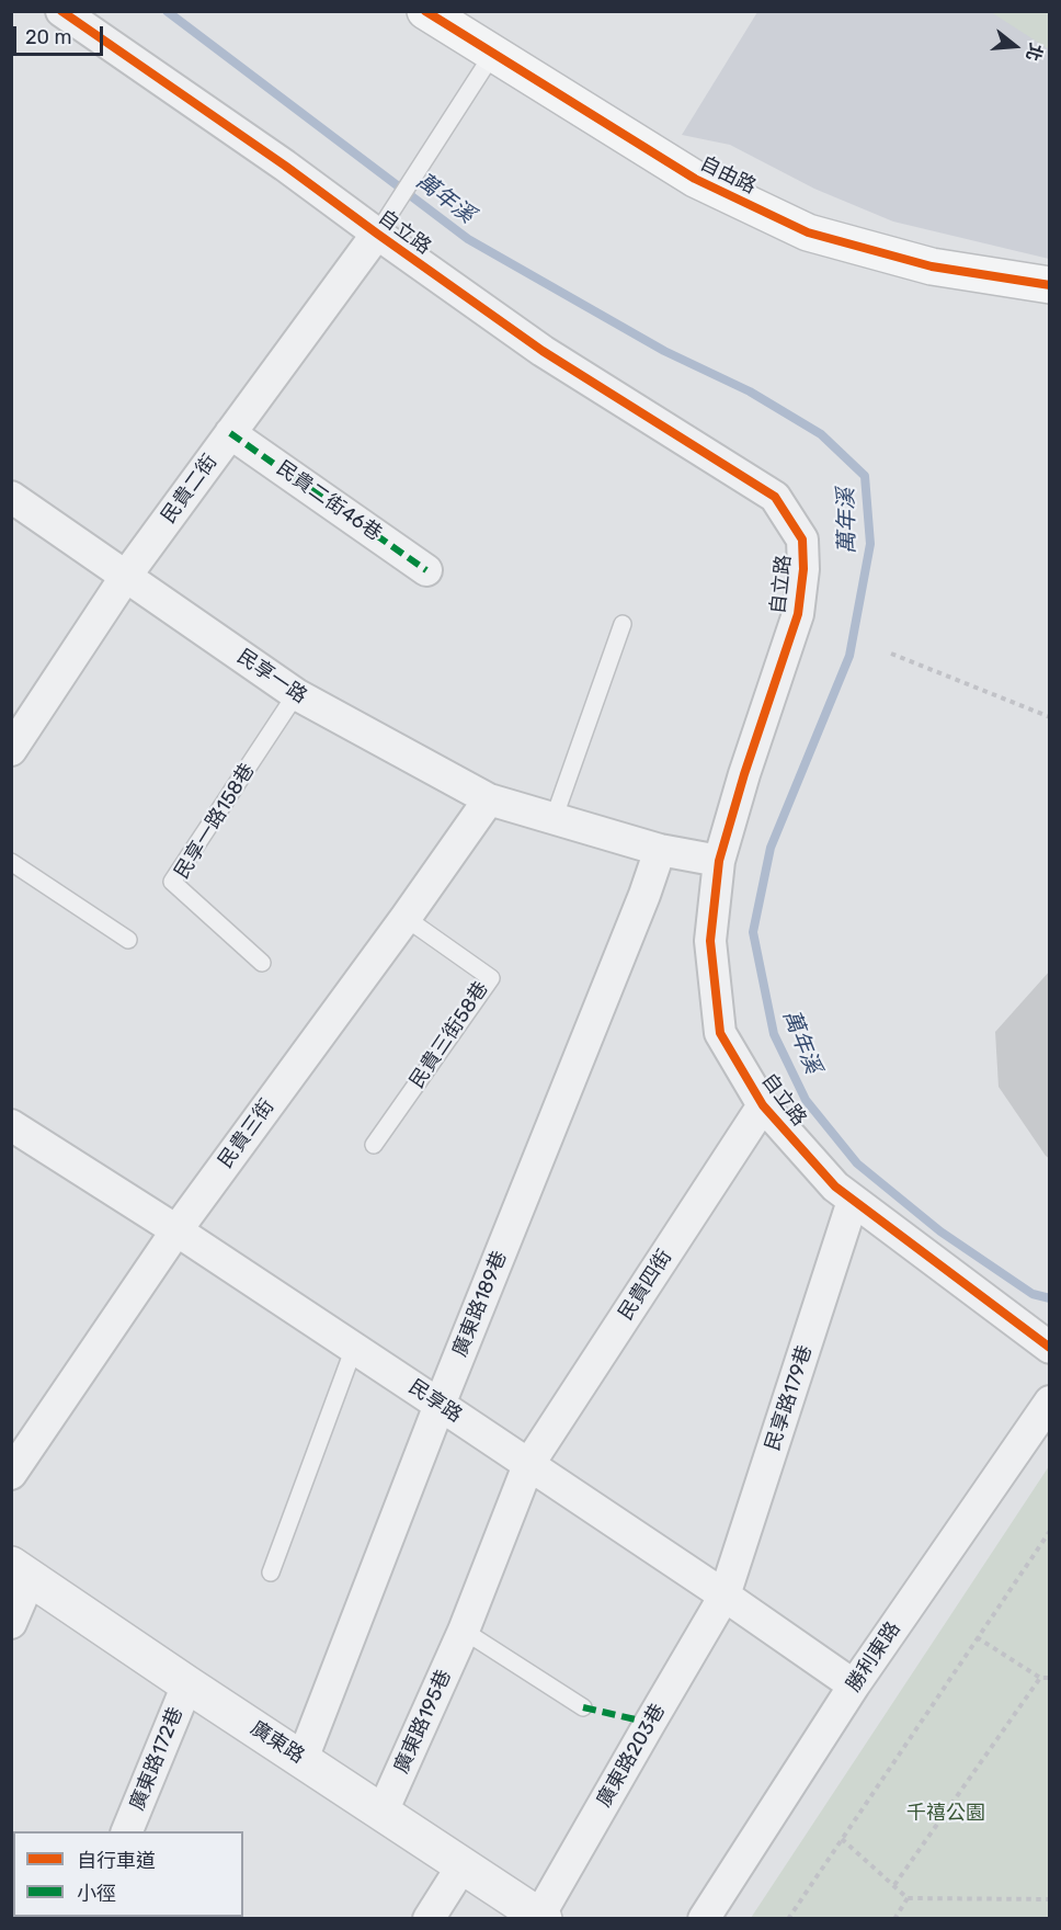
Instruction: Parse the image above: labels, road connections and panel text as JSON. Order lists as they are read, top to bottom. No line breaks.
{"streets":{"main road":["自由路"],"street":["自立路","民貴二街","民貴二街46巷","民享一路","民貴三街","民貴四街","廣東路189巷","民享路179巷","民享路","勝利東路","廣東路195巷","廣東路","廣東路203巷","廣東路172巷"],"lane":["民享一路158巷","民貴三街58巷"]},"crossings":[["自立路","民貴二街"],["自立路","民享一路"],["自立路","民貴四街"],["自立路","民享路179巷"],["民貴二街","民貴二街46巷"],["民貴二街","民享一路"],["民享一路","民享一路158巷"],["民享一路","民貴三街"],["民享一路","廣東路189巷"],["民貴三街58巷","民貴三街"],["民貴三街","民享路"],["民貴四街","民享路"],["民貴四街","廣東路195巷"],["廣東路189巷","民享路"],["廣東路189巷","廣東路"],["民享路179巷","民享路"],["民享路179巷","廣東路203巷"],["民享路","勝利東路"],["民享路","廣東路195巷"],["民享路","廣東路203巷"],["廣東路195巷","廣東路"],["廣東路","廣東路203巷"],["廣東路","廣東路172巷"]],"water":["萬年溪"],"parks":["千禧公園"],"legend":["自行車道","小徑"],"scale_bar":"20 m","north":"right"}
